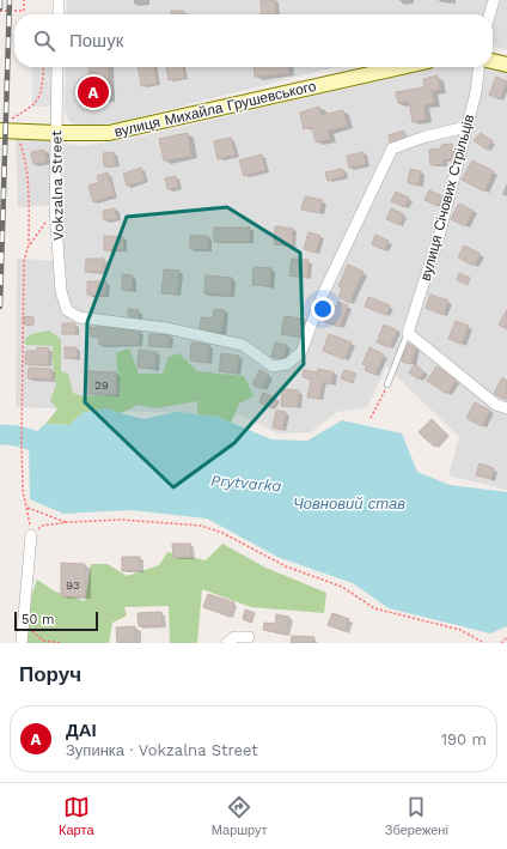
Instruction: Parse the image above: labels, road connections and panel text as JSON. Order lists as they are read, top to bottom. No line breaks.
{"streets":{"street":["вулиця Михайла Грушевського","Vokzalna Street","вулиця Січових Стрільців"]},"crossings":[["вулиця Михайла Грушевського","Vokzalna Street"],["Vokzalna Street","вулиця Січових Стрільців"]],"water":["Prytvarka","Човновий став"],"house_numbers":["29","93"],"scale_bar":"50 m","page":{"search":"Пошук","pins":"A","scale":"50 m","heading":"Поруч","list":[{"mark":"A","name":"ДАІ","note":"Зупинка · Vokzalna Street","value":"190 m"}],"nav":["Карта","Маршрут","Збережені"]}}
